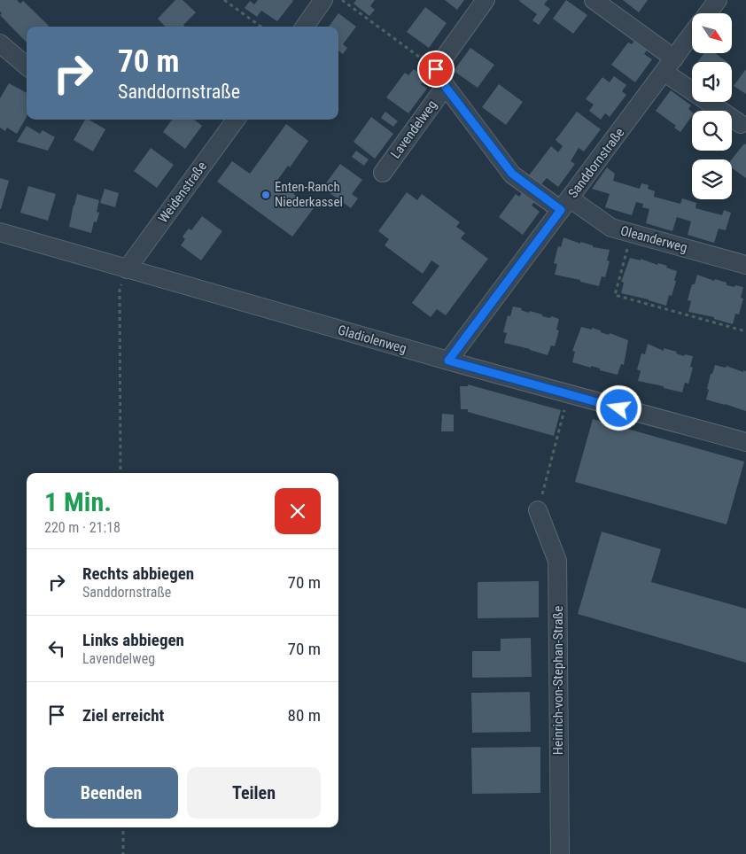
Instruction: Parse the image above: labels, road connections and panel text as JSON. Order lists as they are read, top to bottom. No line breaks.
{"streets":{"street":["Lavendelweg","Sanddornstraße","Weidenstraße","Oleanderweg","Gladiolenweg","Heinrich-von-Stephan-Straße"]},"crossings":[["Lavendelweg","Sanddornstraße"],["Lavendelweg","Oleanderweg"],["Sanddornstraße","Oleanderweg"],["Sanddornstraße","Gladiolenweg"],["Weidenstraße","Gladiolenweg"]],"places":["Enten-Ranch Niederkassel"],"north":"bottom right","page":{"turn":["70 m","Sanddornstraße"],"heading":["1 Min.","220 m · 21:18"],"list":[{"name":"Rechts abbiegen","note":"Sanddornstraße","value":"70 m"},{"name":"Links abbiegen","note":"Lavendelweg","value":"70 m"},{"name":"Ziel erreicht","value":"80 m"}],"buttons":["Beenden","Teilen"]}}
